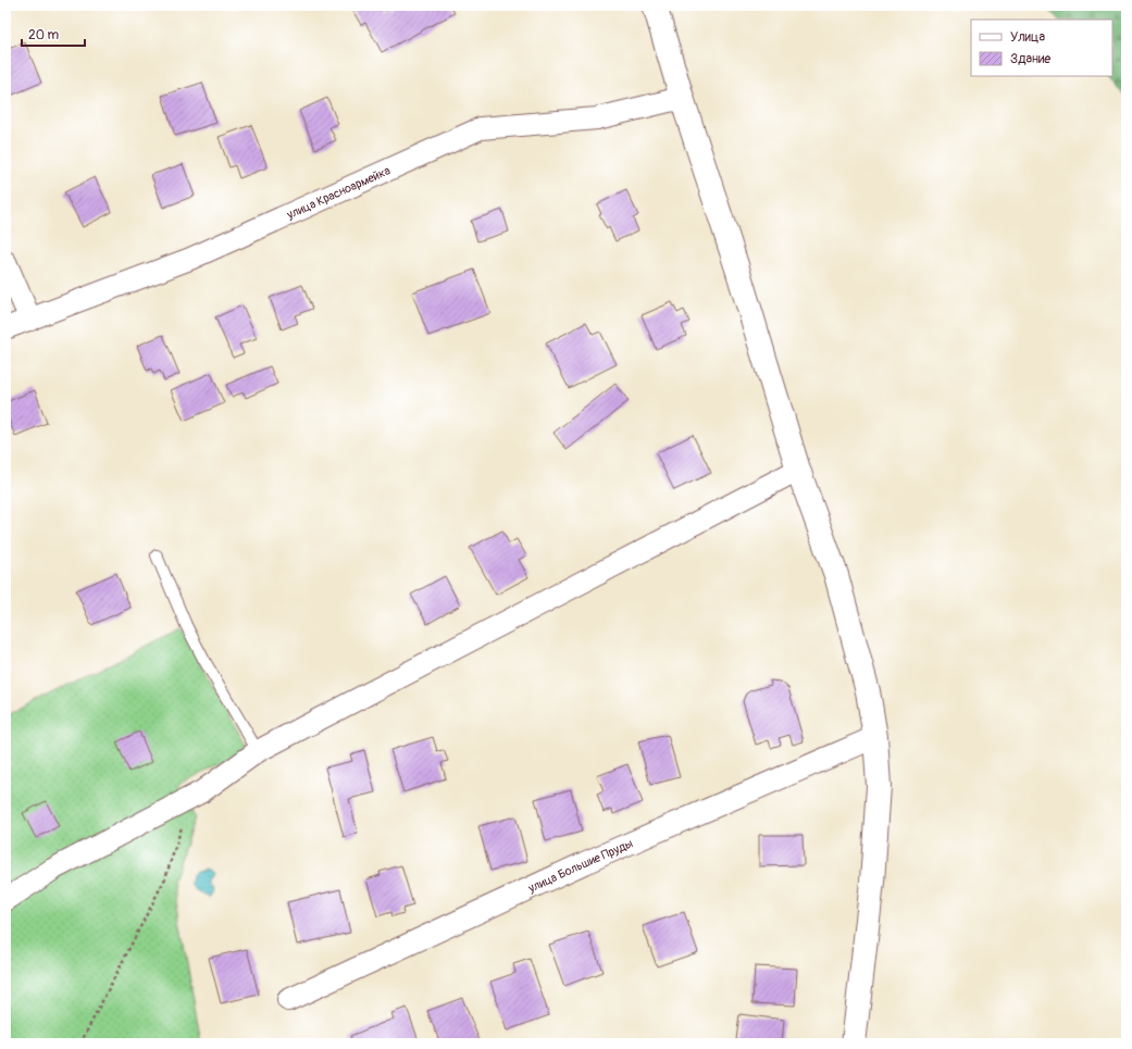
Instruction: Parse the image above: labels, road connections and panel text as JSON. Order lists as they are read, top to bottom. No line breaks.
{"streets":{"street":["улица Красноармейка","улица Большие Пруды"]},"legend":["Улица","Здание"],"scale_bar":"20 m"}
